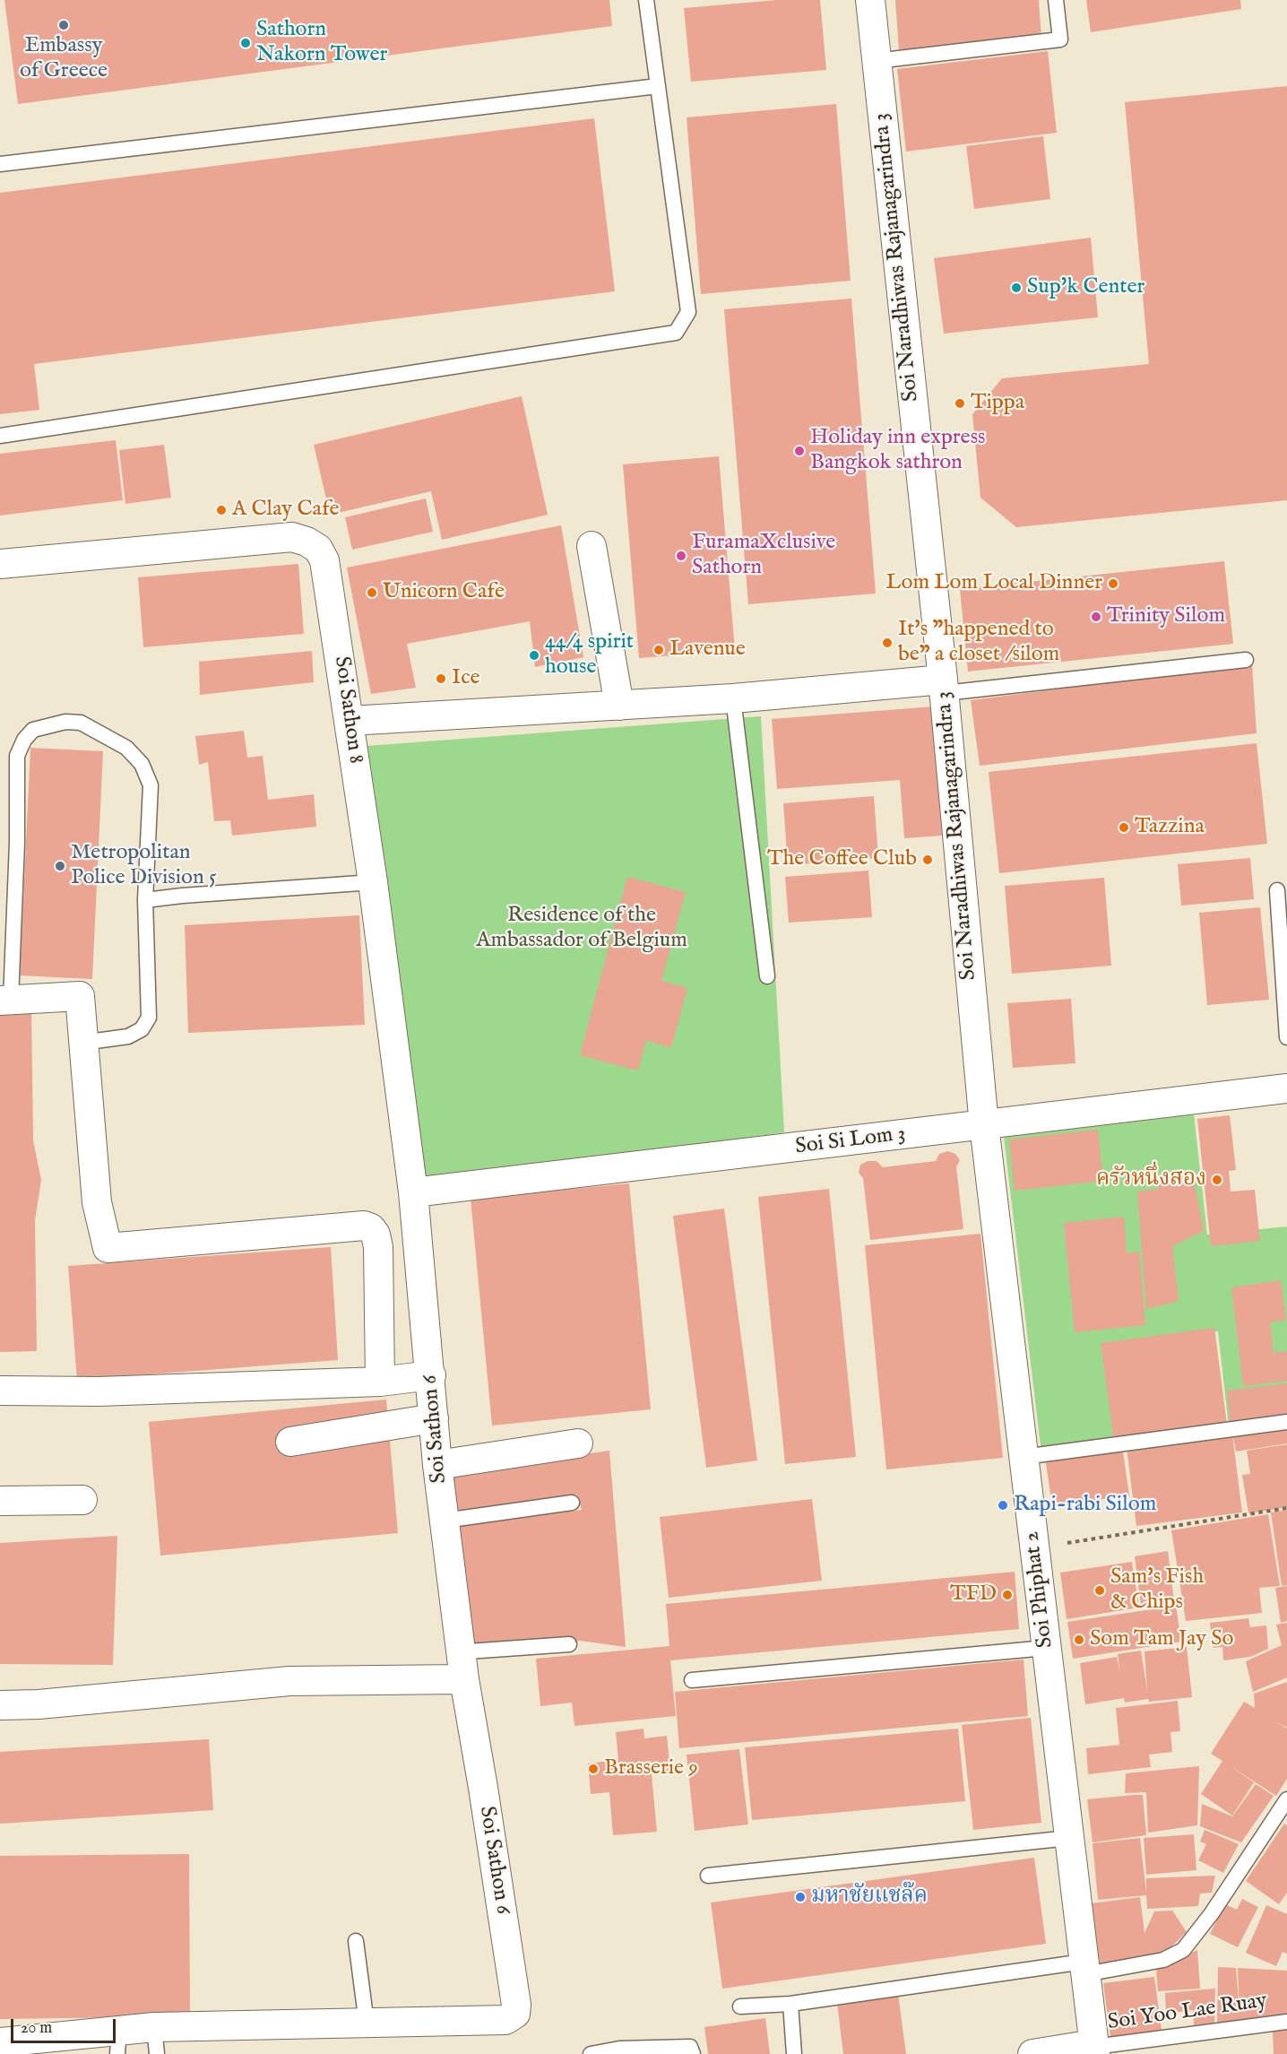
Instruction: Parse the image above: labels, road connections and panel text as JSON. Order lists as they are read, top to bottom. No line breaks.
{"streets":{"street":["Soi Naradhiwas Rajanagarindra 3","Soi Sathon 8","Soi Si Lom 3","Soi Sathon 6","Soi Phiphat 2"],"lane":["Soi Yoo Lae Ruay"]},"crossings":[["Soi Naradhiwas Rajanagarindra 3","Soi Si Lom 3"],["Soi Naradhiwas Rajanagarindra 3","Soi Phiphat 2"],["Soi Sathon 8","Soi Si Lom 3"],["Soi Sathon 8","Soi Sathon 6"],["Soi Si Lom 3","Soi Sathon 6"],["Soi Si Lom 3","Soi Phiphat 2"],["Soi Phiphat 2","Soi Yoo Lae Ruay"]],"parks":["Residence of the Ambassador of Belgium"],"places":["Embassy of Greece","Sathorn Nakorn Tower","Sup'k Center","Tippa","Holiday inn express Bangkok sathron","A Clay Cafe","FuramaXclusive Sathorn","Lom Lom Local Dinner","Unicorn Cafe","Trinity Silom","It's \"happened to be\" a closet /silom","Lavenue","44/4 spirit house","Ice","Tazzina","The Coffee Club","Metropolitan Police Division 5","ครัวหนึ่งสอง","Rapi-rabi Silom","Sam's Fish & Chips","TFD","Som Tam Jay So","Brasserie 9","มหาชัยแชล๊ค"],"scale_bar":"20 m"}
